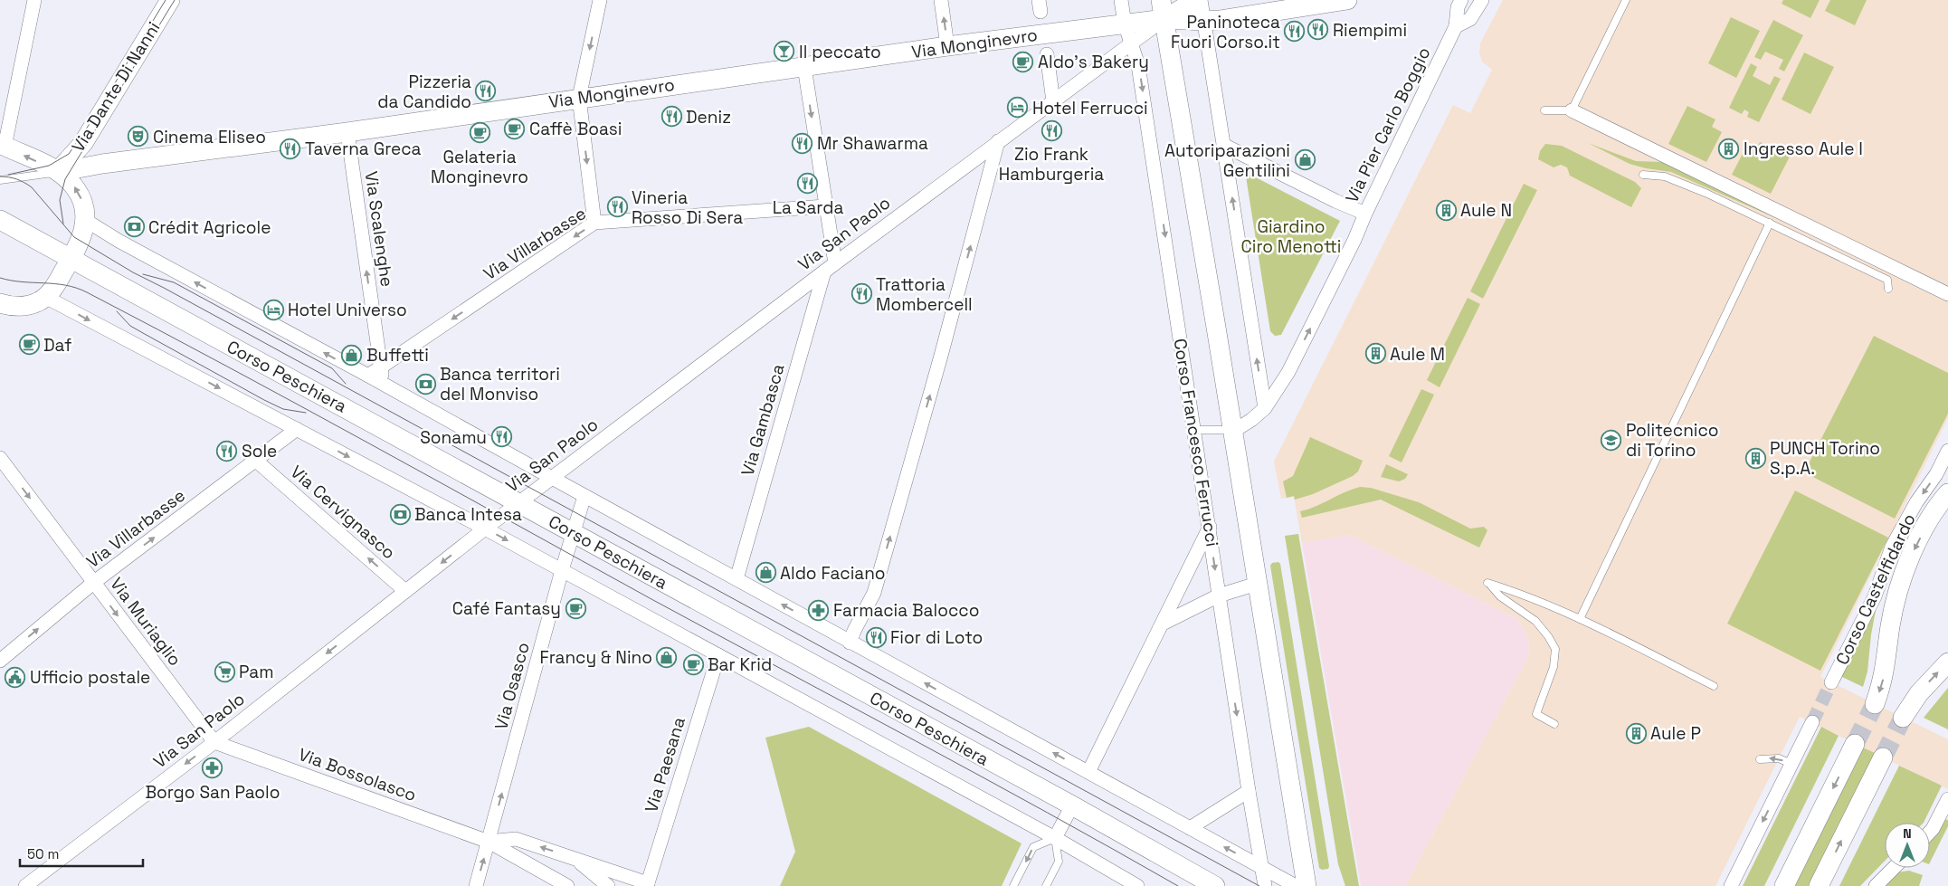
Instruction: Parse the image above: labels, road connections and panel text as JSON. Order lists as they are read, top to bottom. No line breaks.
{"streets":{"main road":["Via Monginevro","Via Dante Di Nanni","Corso Peschiera","Corso Castelfidardo"],"street":["Via Pier Carlo Boggio","Via Scalenghe","Via San Paolo","Via Villarbasse","Via Gambasca","Corso Francesco Ferrucci","Via Cervignasco","Via Muriaglio","Via Osasco","Via Paesana","Via Bossolasco"]},"crossings":[["Via Monginevro","Via Dante Di Nanni"],["Via Monginevro","Via Scalenghe"],["Via Monginevro","Via San Paolo"],["Via Monginevro","Via Gambasca"],["Via Monginevro","Corso Francesco Ferrucci"],["Via Scalenghe","Via San Paolo"],["Via Scalenghe","Via Villarbasse"],["Via San Paolo","Corso Peschiera"],["Via San Paolo","Via Gambasca"],["Via San Paolo","Corso Francesco Ferrucci"],["Via San Paolo","Via Cervignasco"],["Via San Paolo","Via Muriaglio"],["Via San Paolo","Via Bossolasco"],["Via Villarbasse","Corso Peschiera"],["Via Villarbasse","Via Gambasca"],["Via Villarbasse","Via Cervignasco"],["Via Villarbasse","Via Muriaglio"],["Corso Peschiera","Via Osasco"],["Corso Peschiera","Via Paesana"],["Via Muriaglio","Via Bossolasco"],["Via Osasco","Via Bossolasco"],["Via Paesana","Via Bossolasco"]],"one_way":["Via Pier Carlo Boggio","Via Scalenghe","Via San Paolo","Via Cervignasco","Corso Castelfidardo","Via Muriaglio","Via Osasco"],"parks":["Giardino Ciro Menotti"],"places":{"restaurant":["Riempimi","Paninoteca Fuori Corso.it","Pizzeria da Candido","Deniz","Zio Frank Hamburgeria","Mr Shawarma","Taverna Greca","La Sarda","Vineria Rosso Di Sera","Trattoria Mombercell","Sonamu","Sole","Fior di Loto"],"bar":["Il peccato"],"cafe":["Aldo's Bakery","Caffè Boasi","Gelateria Monginevro","Daf","Café Fantasy","Bar Krid"],"hotel":["Hotel Ferrucci","Hotel Universo"],"theatre":["Cinema Eliseo"],"building":["Ingresso Aule I","Aule N","Aule M","PUNCH Torino S.p.A.","Aule P"],"shop":["Autoriparazioni Gentilini","Buffetti","Aldo Faciano","Francy & Nino"],"bank":["Crédit Agricole","Banca territori del Monviso","Banca Intesa"],"school or university":["Politecnico di Torino"],"pharmacy":["Farmacia Balocco","Borgo San Paolo"],"supermarket":["Pam"],"public building":["Ufficio postale"]},"scale_bar":"50 m","north":"top"}
